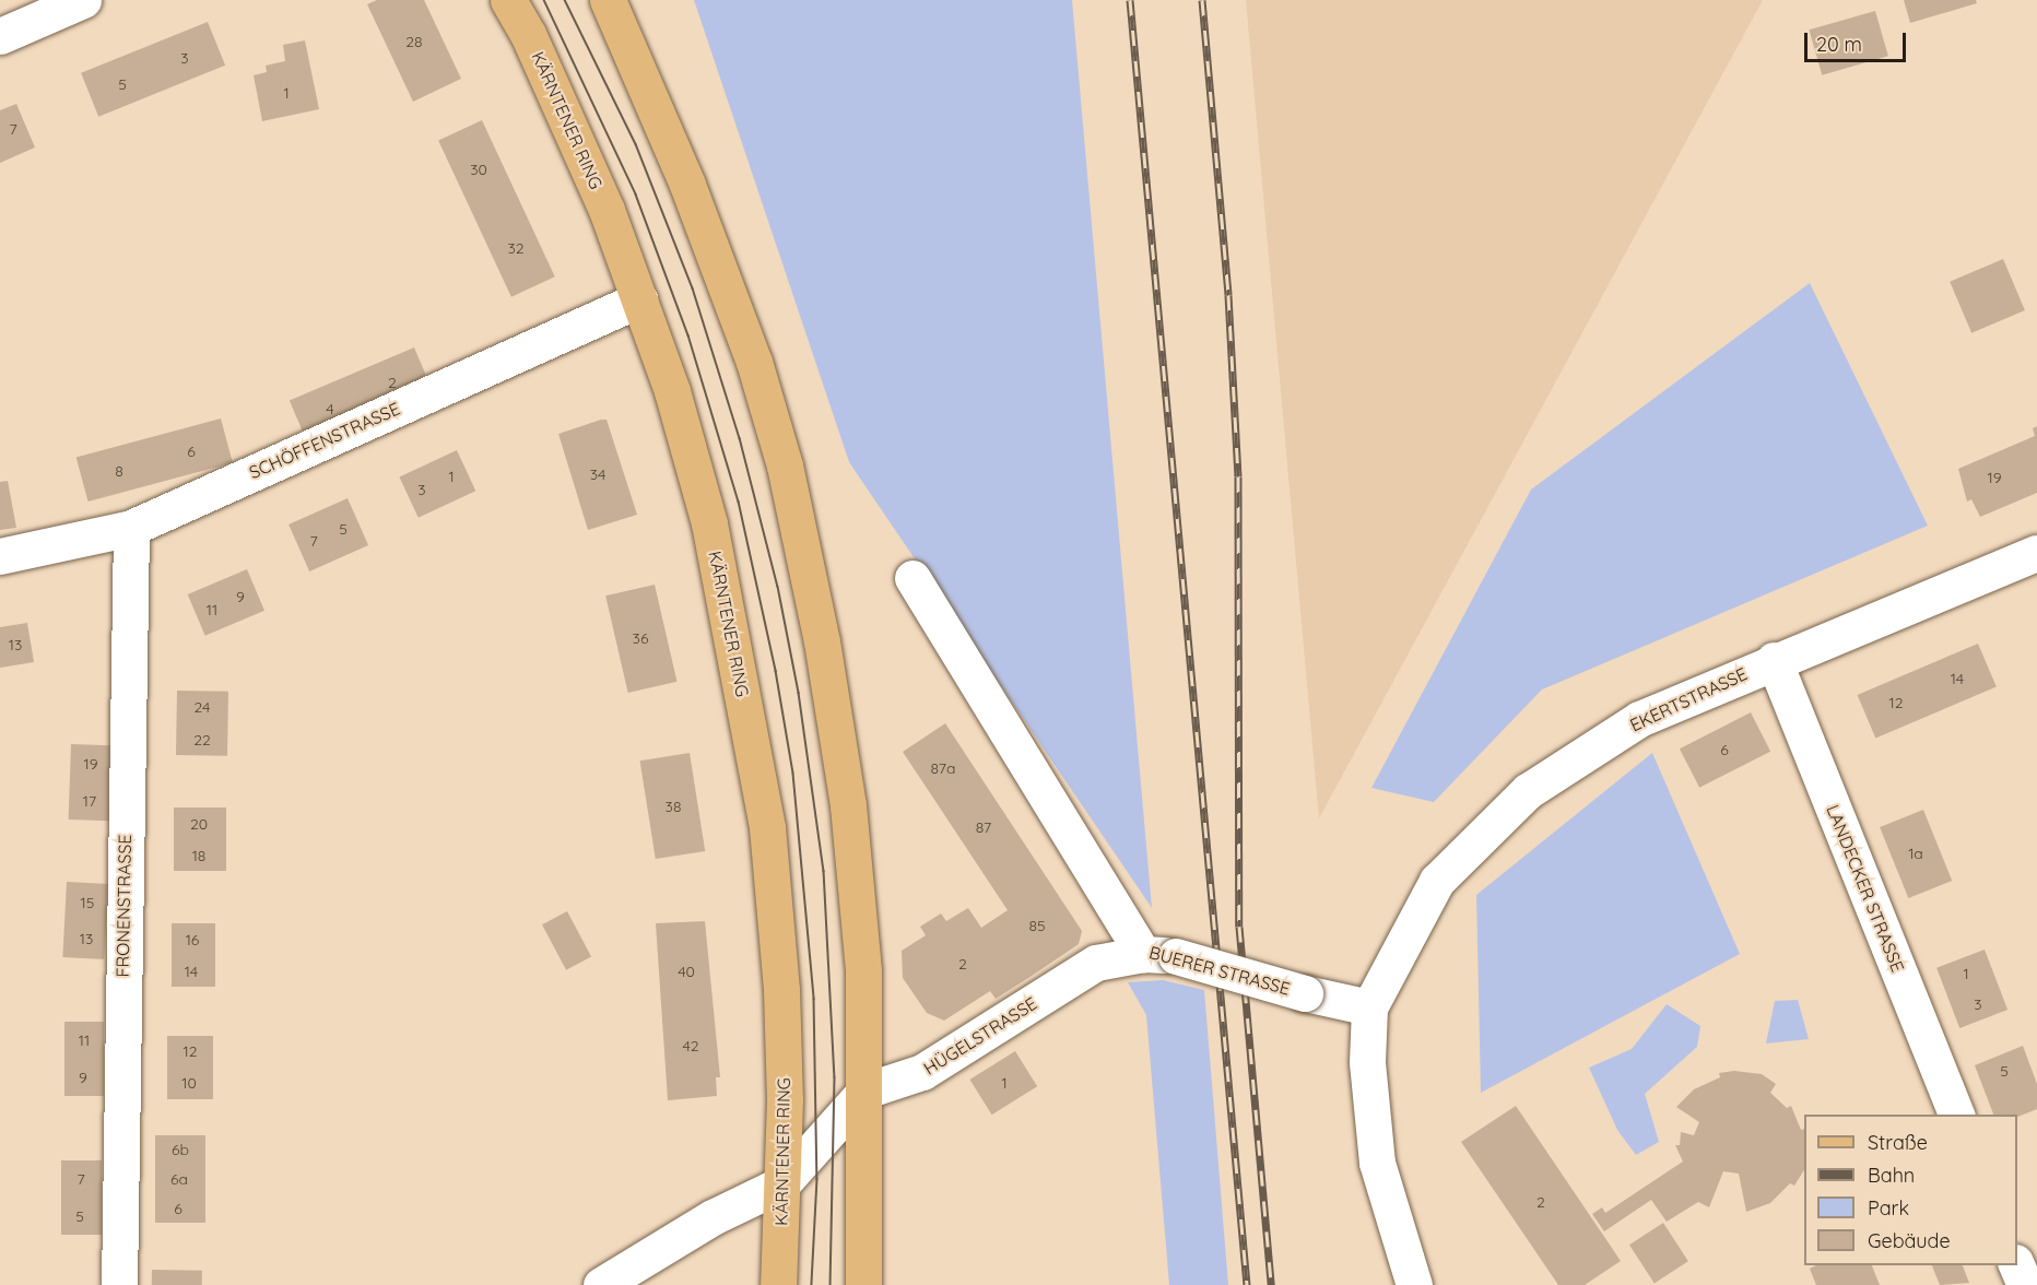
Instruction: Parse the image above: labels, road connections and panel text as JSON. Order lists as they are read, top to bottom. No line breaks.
{"streets":{"main road":["KÄRNTENER RING"],"street":["SCHÖFFENSTRASSE","EKERTSTRASSE","LANDECKER STRASSE","FRONENSTRASSE","BUERER STRASSE","HÜGELSTRASSE"]},"crossings":[["KÄRNTENER RING","SCHÖFFENSTRASSE"],["SCHÖFFENSTRASSE","FRONENSTRASSE"],["EKERTSTRASSE","LANDECKER STRASSE"],["EKERTSTRASSE","BUERER STRASSE"],["BUERER STRASSE","HÜGELSTRASSE"]],"house_numbers":["28","3","5","1","7","30","32","2","4","6","8","34","1","19","3","5","7","9","11","36","13","14","12","24","22","6","19","87a","17","38","20","87","1a","18","15","85","13","16","2","14","40","1","3","11","42","12","5","9","10","1","6b","7","6a","2","6","5"],"legend":["Straße","Bahn","Park","Gebäude"],"scale_bar":"20 m"}
